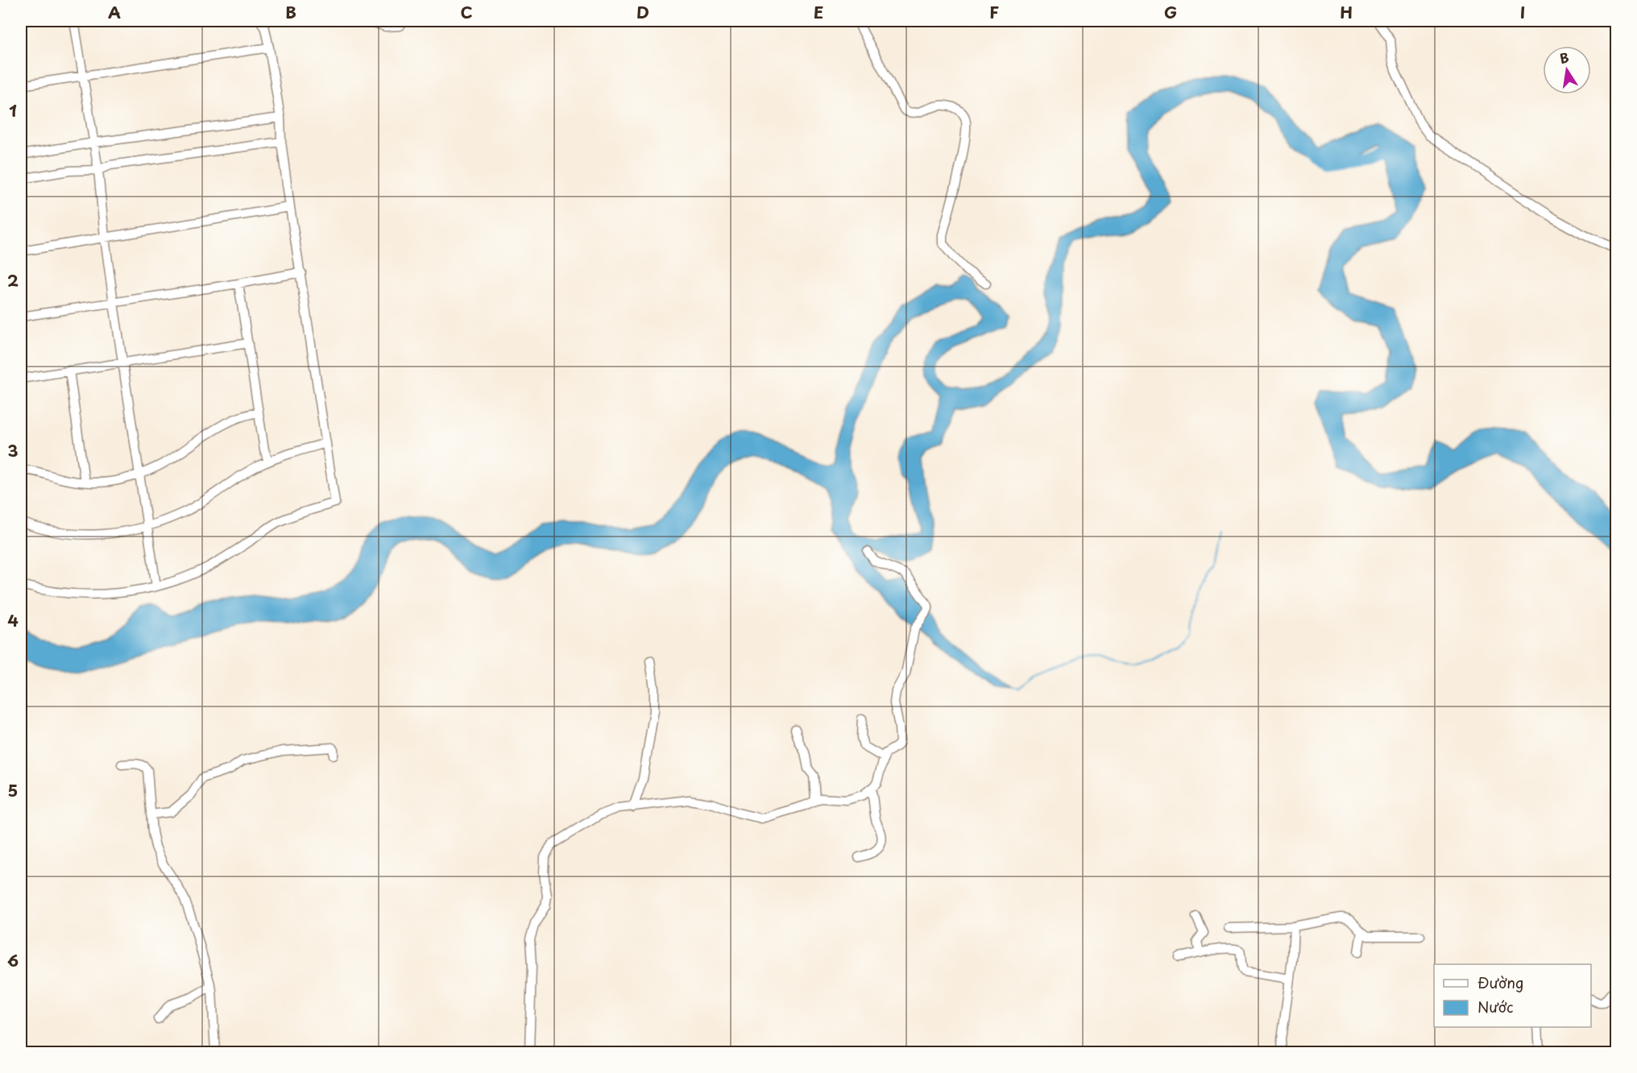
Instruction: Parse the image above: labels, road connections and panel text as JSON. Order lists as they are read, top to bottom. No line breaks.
{"legend":["Đường","Nước"],"north":"top","grid":{"columns":["A","B","C","D","E","F","G","H","I"],"rows":["1","2","3","4","5","6"]}}
